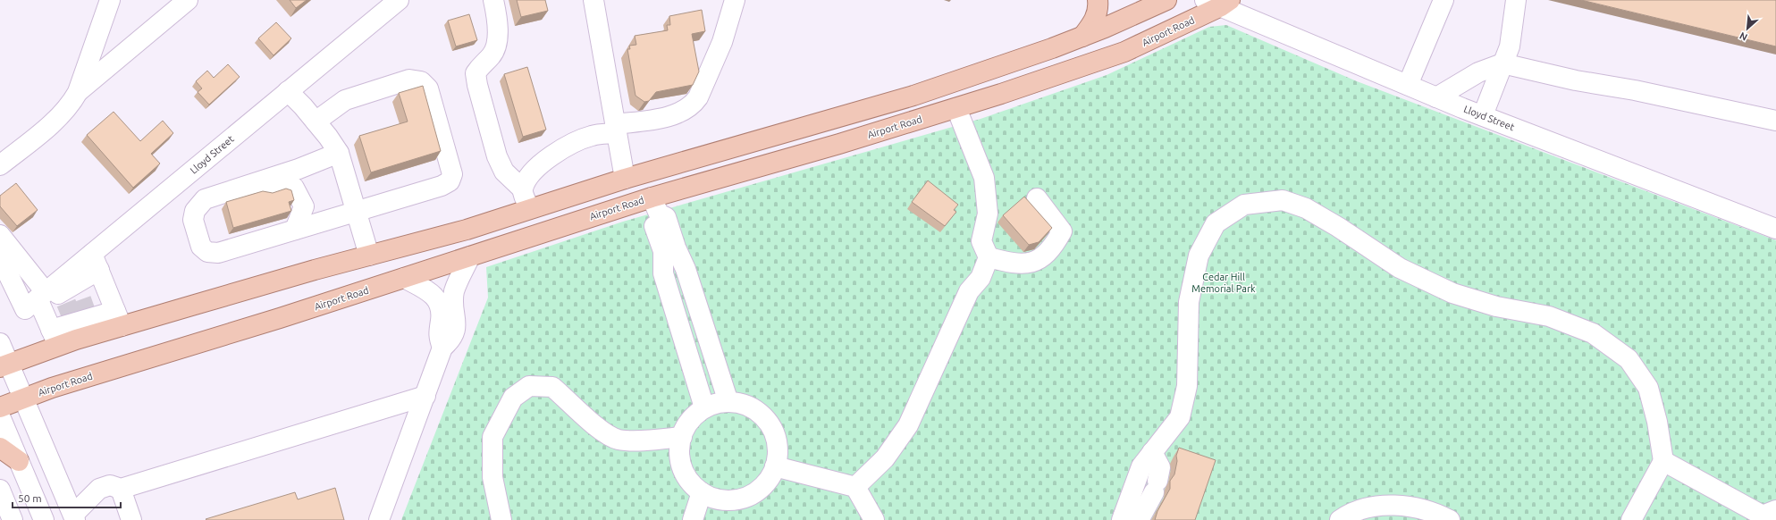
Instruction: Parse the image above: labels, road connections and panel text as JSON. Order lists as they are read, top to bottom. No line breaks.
{"streets":{"main road":["Airport Road"],"street":["Lloyd Street"]},"crossings":[["Airport Road","Lloyd Street"]],"parks":["Cedar Hill Memorial Park"],"scale_bar":"50 m","north":"bottom left"}
